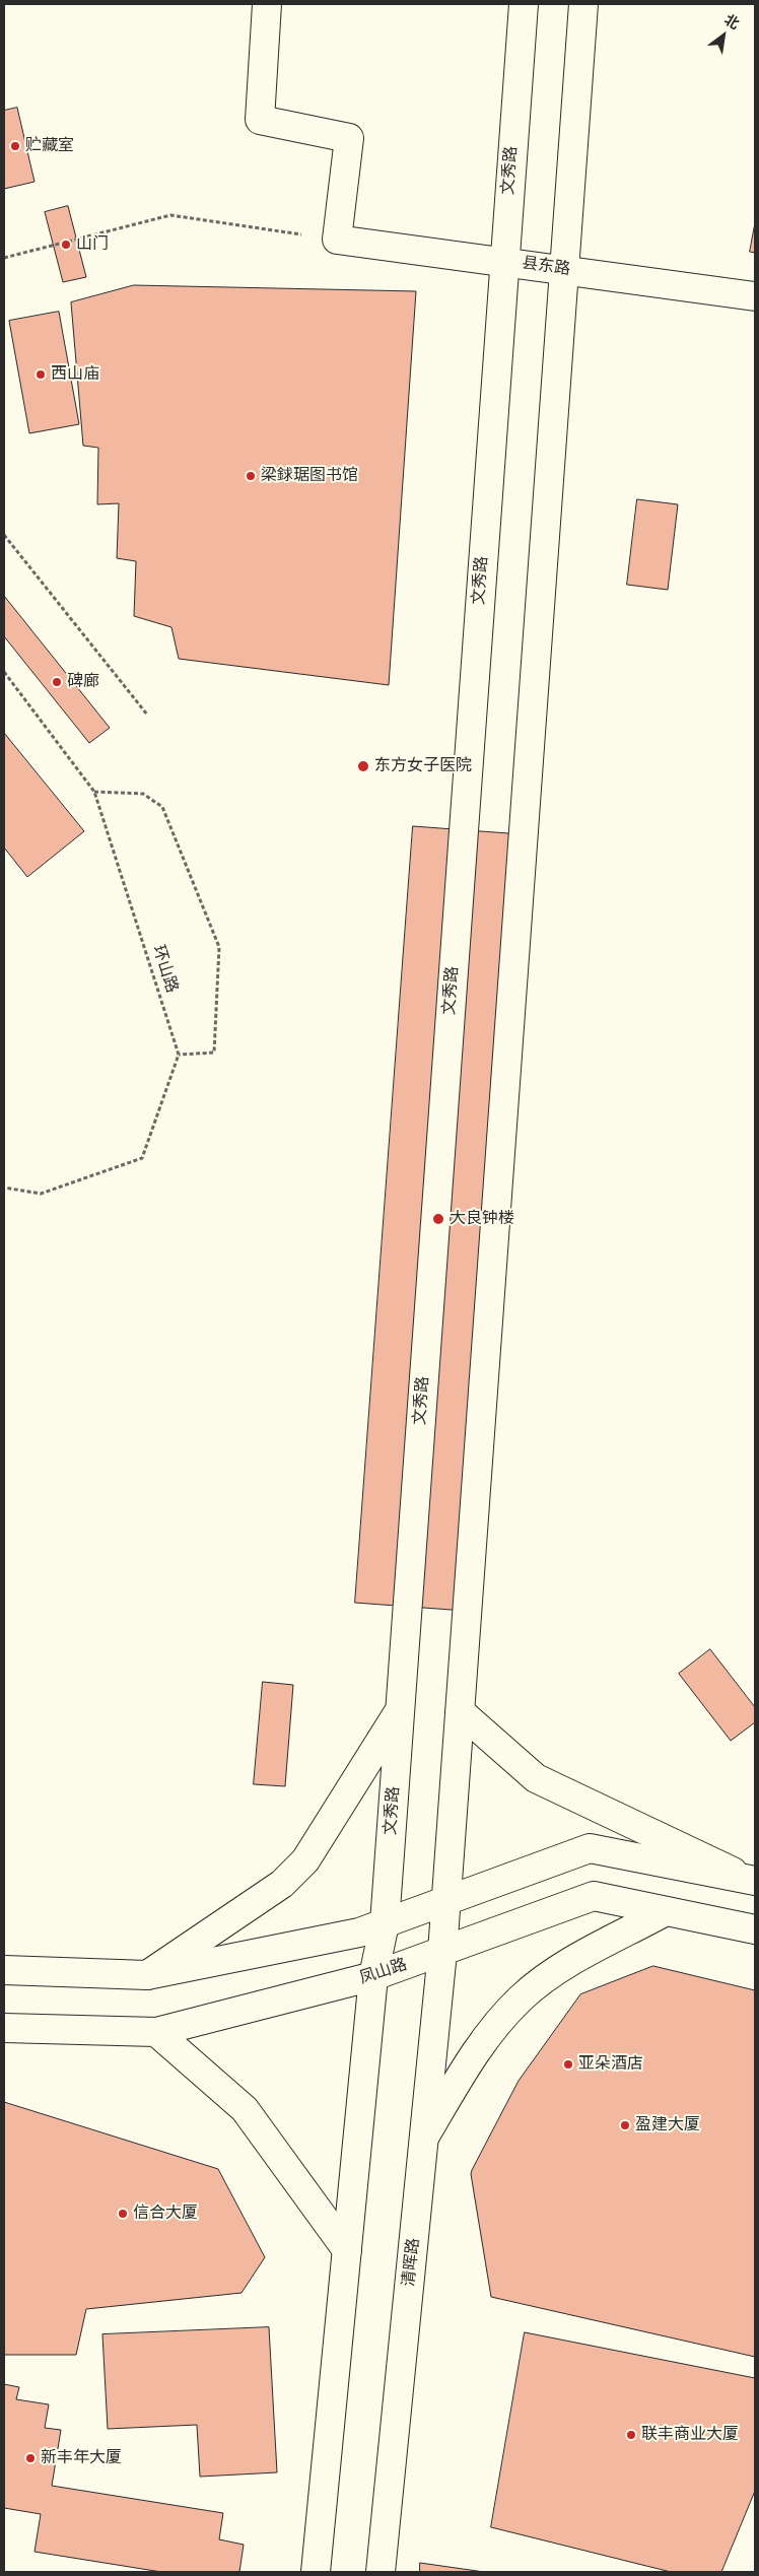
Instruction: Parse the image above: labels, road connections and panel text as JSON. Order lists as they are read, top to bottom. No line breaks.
{"streets":{"street":["文秀路","县东路","凤山路","清晖路"],"path":["环山路"]},"crossings":[["文秀路","县东路"],["文秀路","凤山路"],["凤山路","清晖路"]],"places":["贮藏室","山门","西山庙","梁銶琚图书馆","碑廊","东方女子医院","大良钟楼","亚朵酒店","盈建大厦","信合大厦","联丰商业大厦","新丰年大厦"],"north":"top right"}
